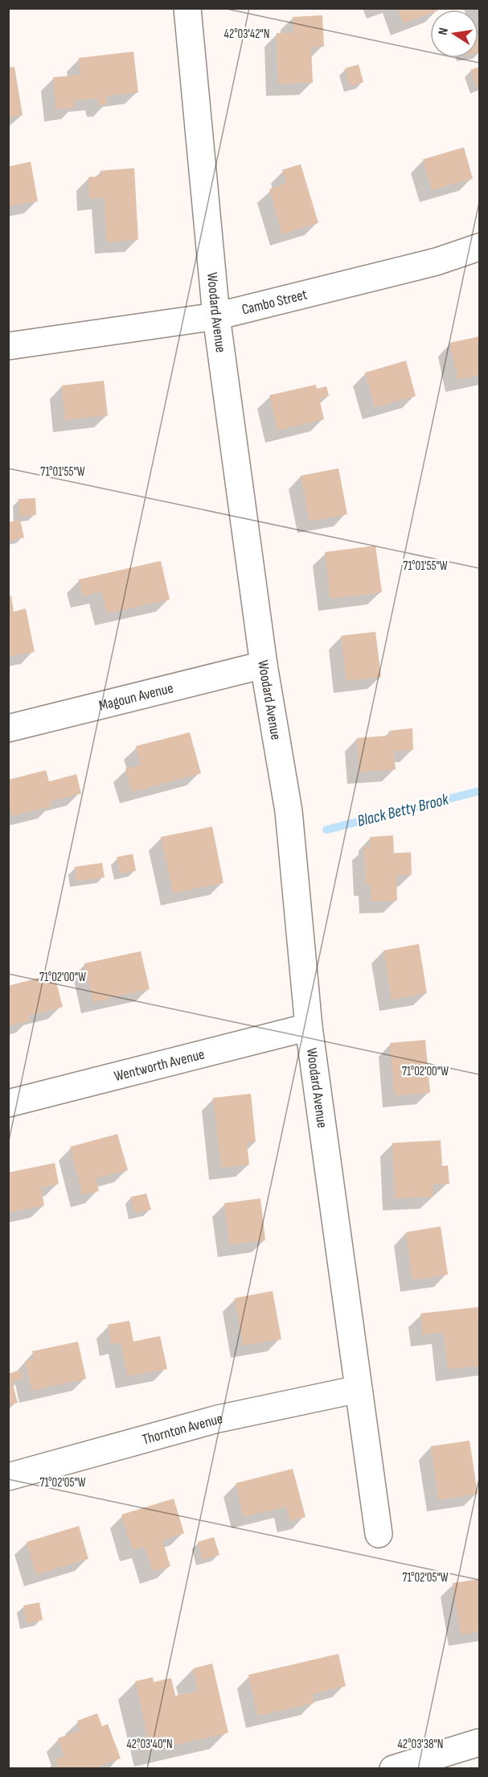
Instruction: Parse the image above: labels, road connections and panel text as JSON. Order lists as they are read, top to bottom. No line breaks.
{"streets":{"street":["Cambo Street","Woodard Avenue","Magoun Avenue","Wentworth Avenue","Thornton Avenue"]},"crossings":[["Cambo Street","Woodard Avenue"],["Woodard Avenue","Magoun Avenue"],["Woodard Avenue","Wentworth Avenue"],["Woodard Avenue","Thornton Avenue"]],"water":["Black Betty Brook"],"north":"left","coordinates":["42°03'42\"N","71°01'55\"W","71°02'00\"W","71°02'05\"W","42°03'40\"N","42°03'38\"N"]}
